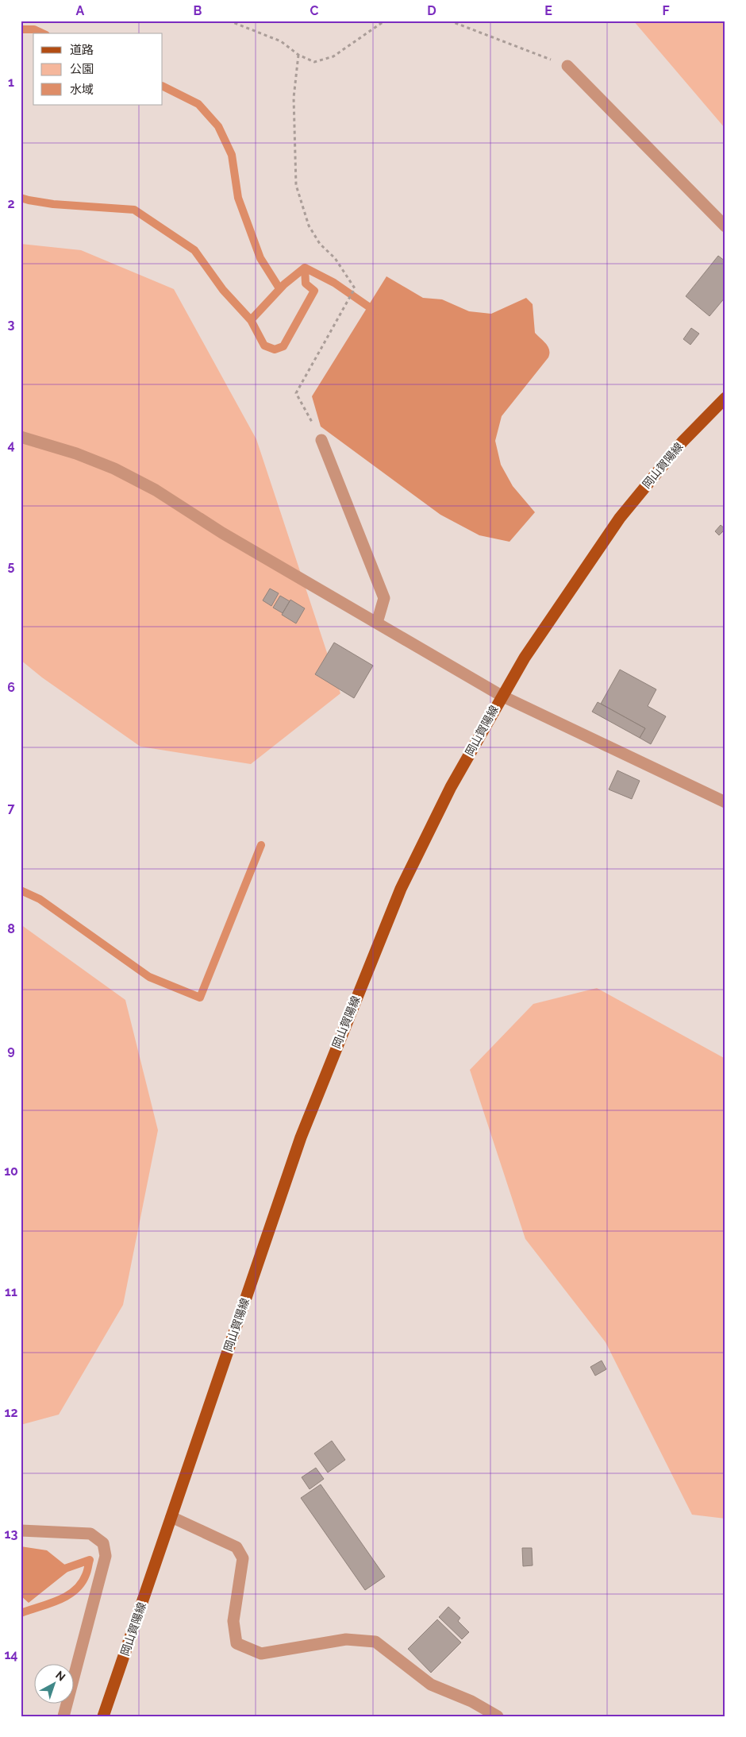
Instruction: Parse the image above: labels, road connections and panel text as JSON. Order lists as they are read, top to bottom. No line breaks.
{"streets":{"main road":["岡山賀陽線"]},"legend":["道路","公園","水域"],"north":"top right","grid":{"columns":["A","B","C","D","E","F"],"rows":["1","2","3","4","5","6","7","8","9","10","11","12","13","14"]}}
